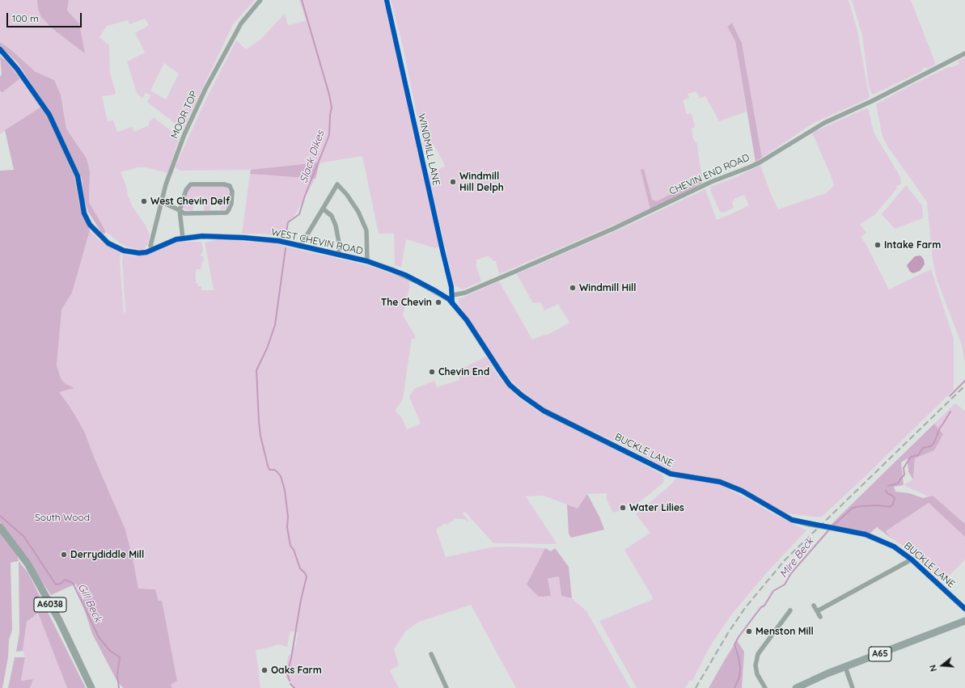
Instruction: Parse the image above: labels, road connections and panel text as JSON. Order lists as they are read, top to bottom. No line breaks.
{"streets":{"main road":["A6038","A65"],"street":["MOOR TOP","WINDMILL LANE","CHEVIN END ROAD","WEST CHEVIN ROAD","BUCKLE LANE"]},"crossings":[["MOOR TOP","WEST CHEVIN ROAD"],["WINDMILL LANE","CHEVIN END ROAD"],["WINDMILL LANE","WEST CHEVIN ROAD"],["WINDMILL LANE","BUCKLE LANE"],["WEST CHEVIN ROAD","BUCKLE LANE"]],"water":["Slack Dikes","Mire Beck","Gill Beck"],"parks":["South Wood"],"places":["Windmill Hill Delph","West Chevin Delf","Intake Farm","Windmill Hill","The Chevin","Chevin End","Water Lilies","Derrydiddle Mill","Menston Mill","Oaks Farm"],"scale_bar":"100 m","north":"left"}
